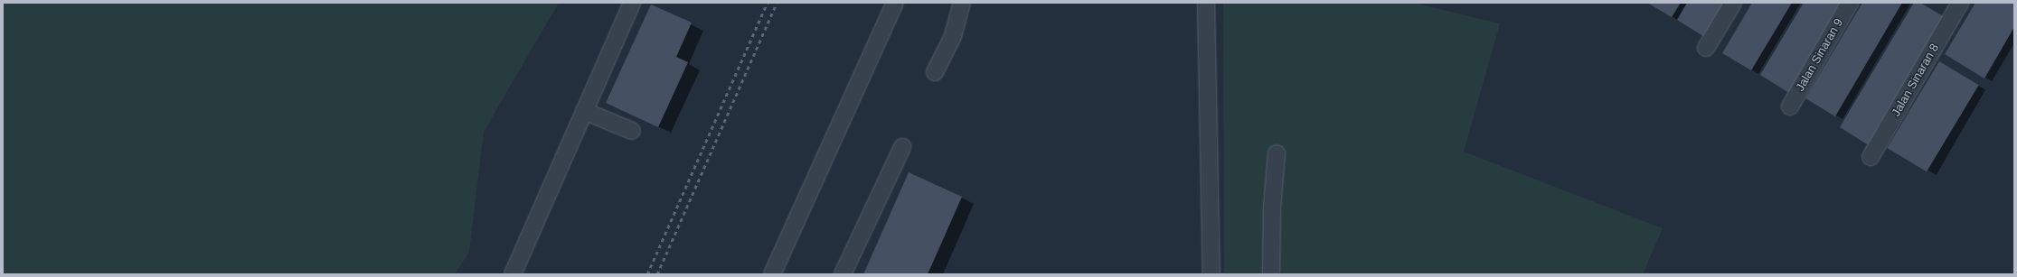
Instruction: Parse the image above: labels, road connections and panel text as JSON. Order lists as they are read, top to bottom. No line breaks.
{"streets":{"street":["Jalan Sinaran 9","Jalan Sinaran 8"]}}
